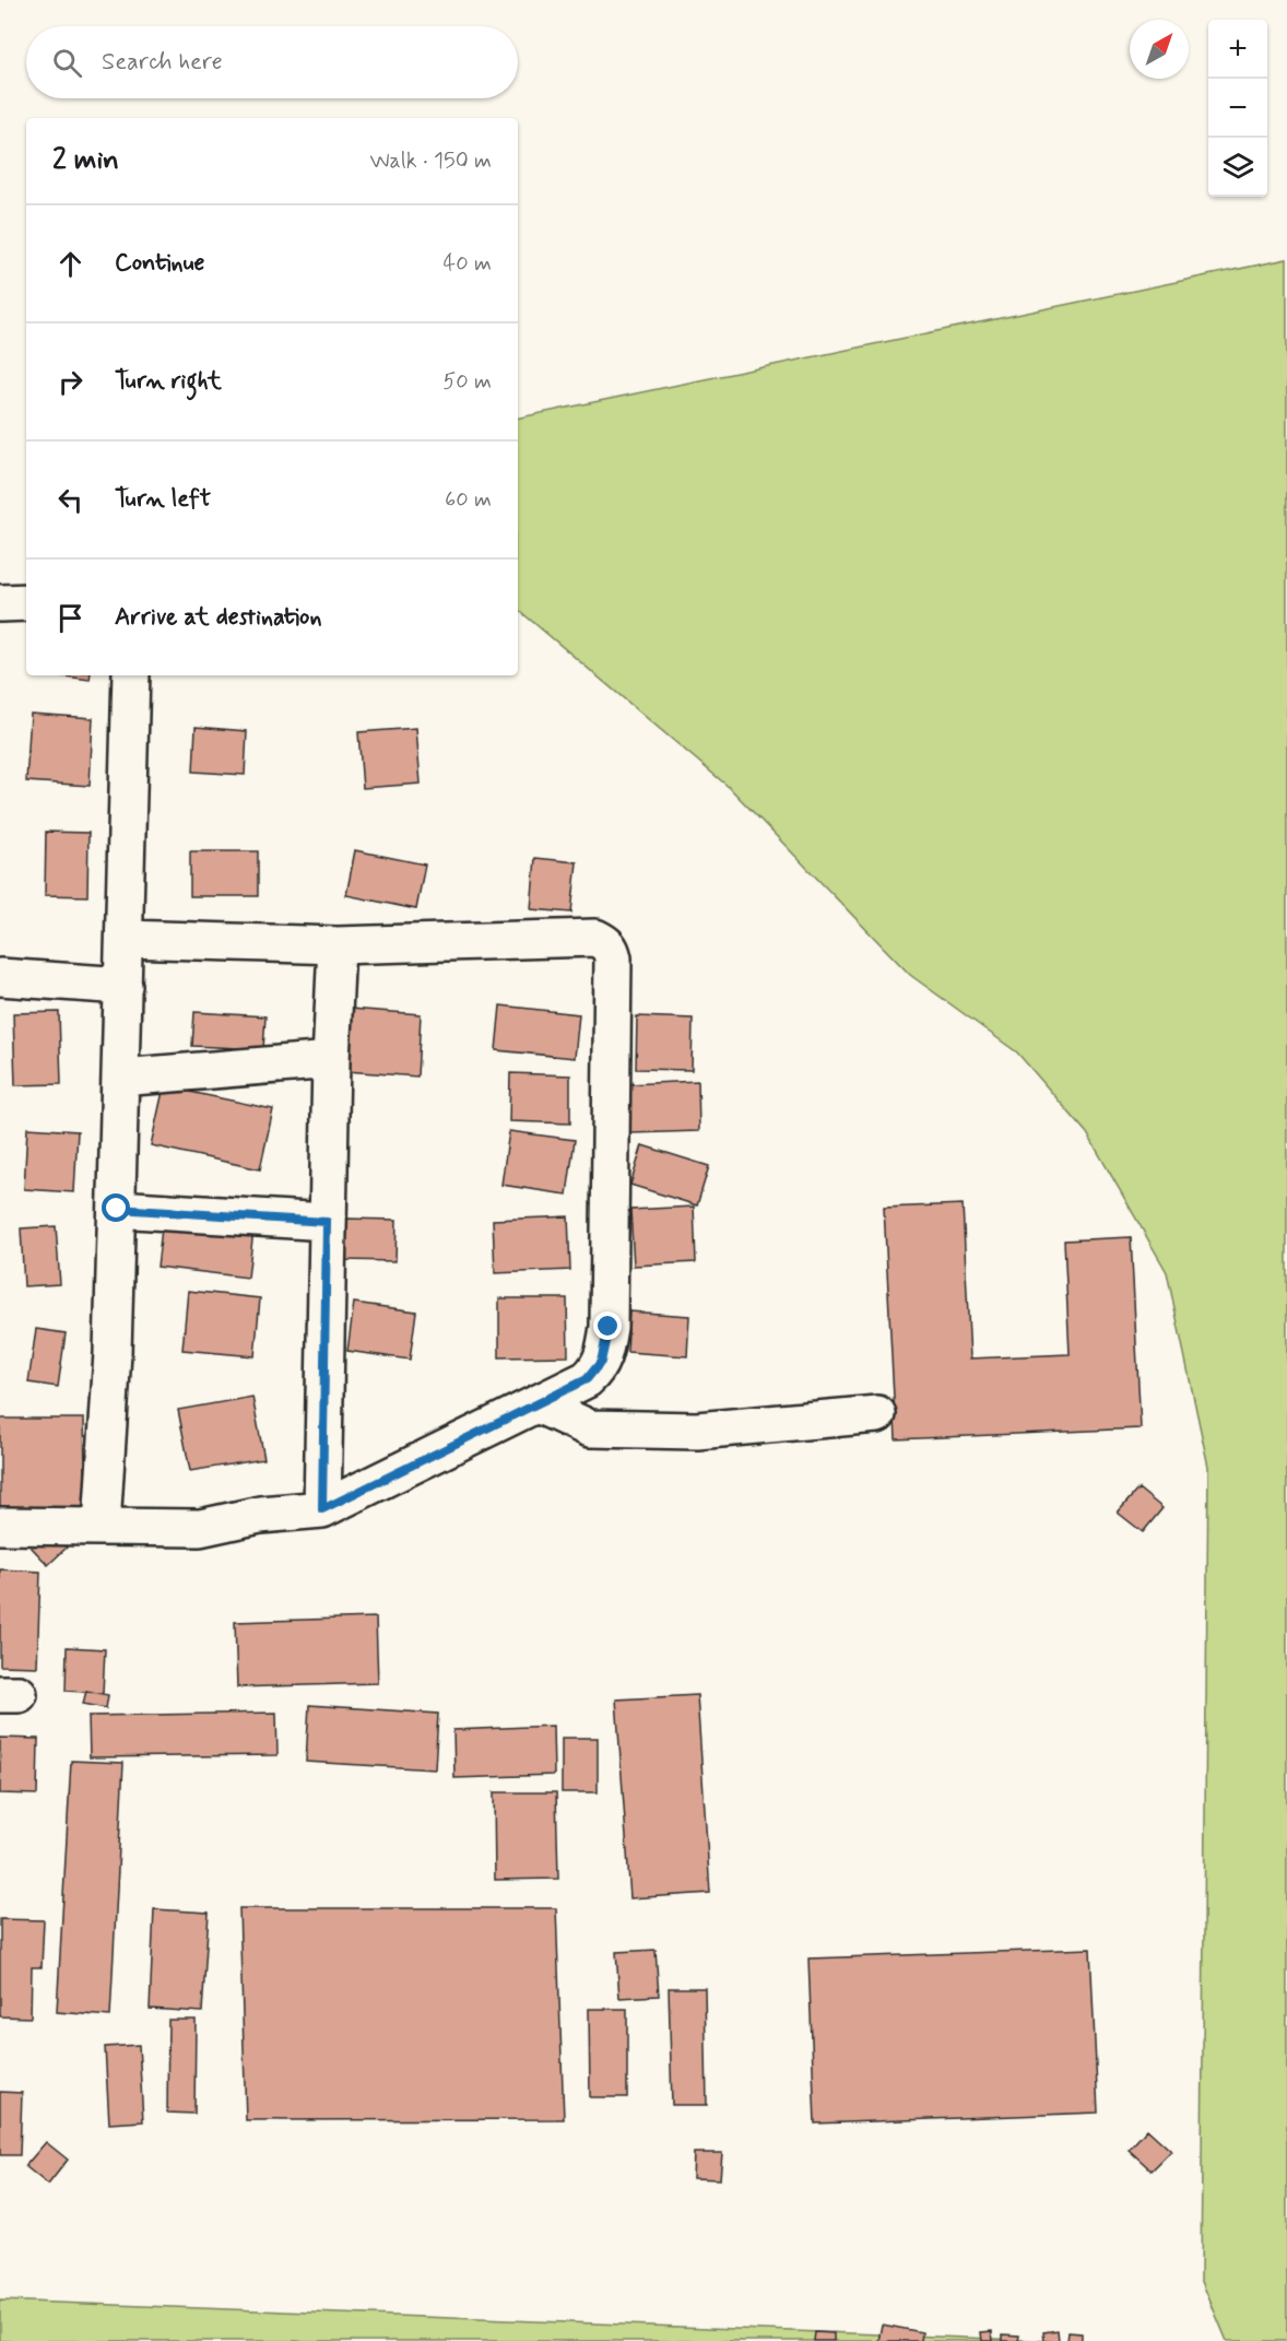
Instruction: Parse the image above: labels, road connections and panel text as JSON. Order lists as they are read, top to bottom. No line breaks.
{"north":"top right","page":{"map_buttons":["+","−"],"search":"Search here","heading":["2 min","Walk · 150 m"],"list":[["Continue","40 m"],["Turn right","50 m"],["Turn left","60 m"],"Arrive at destination"]}}
